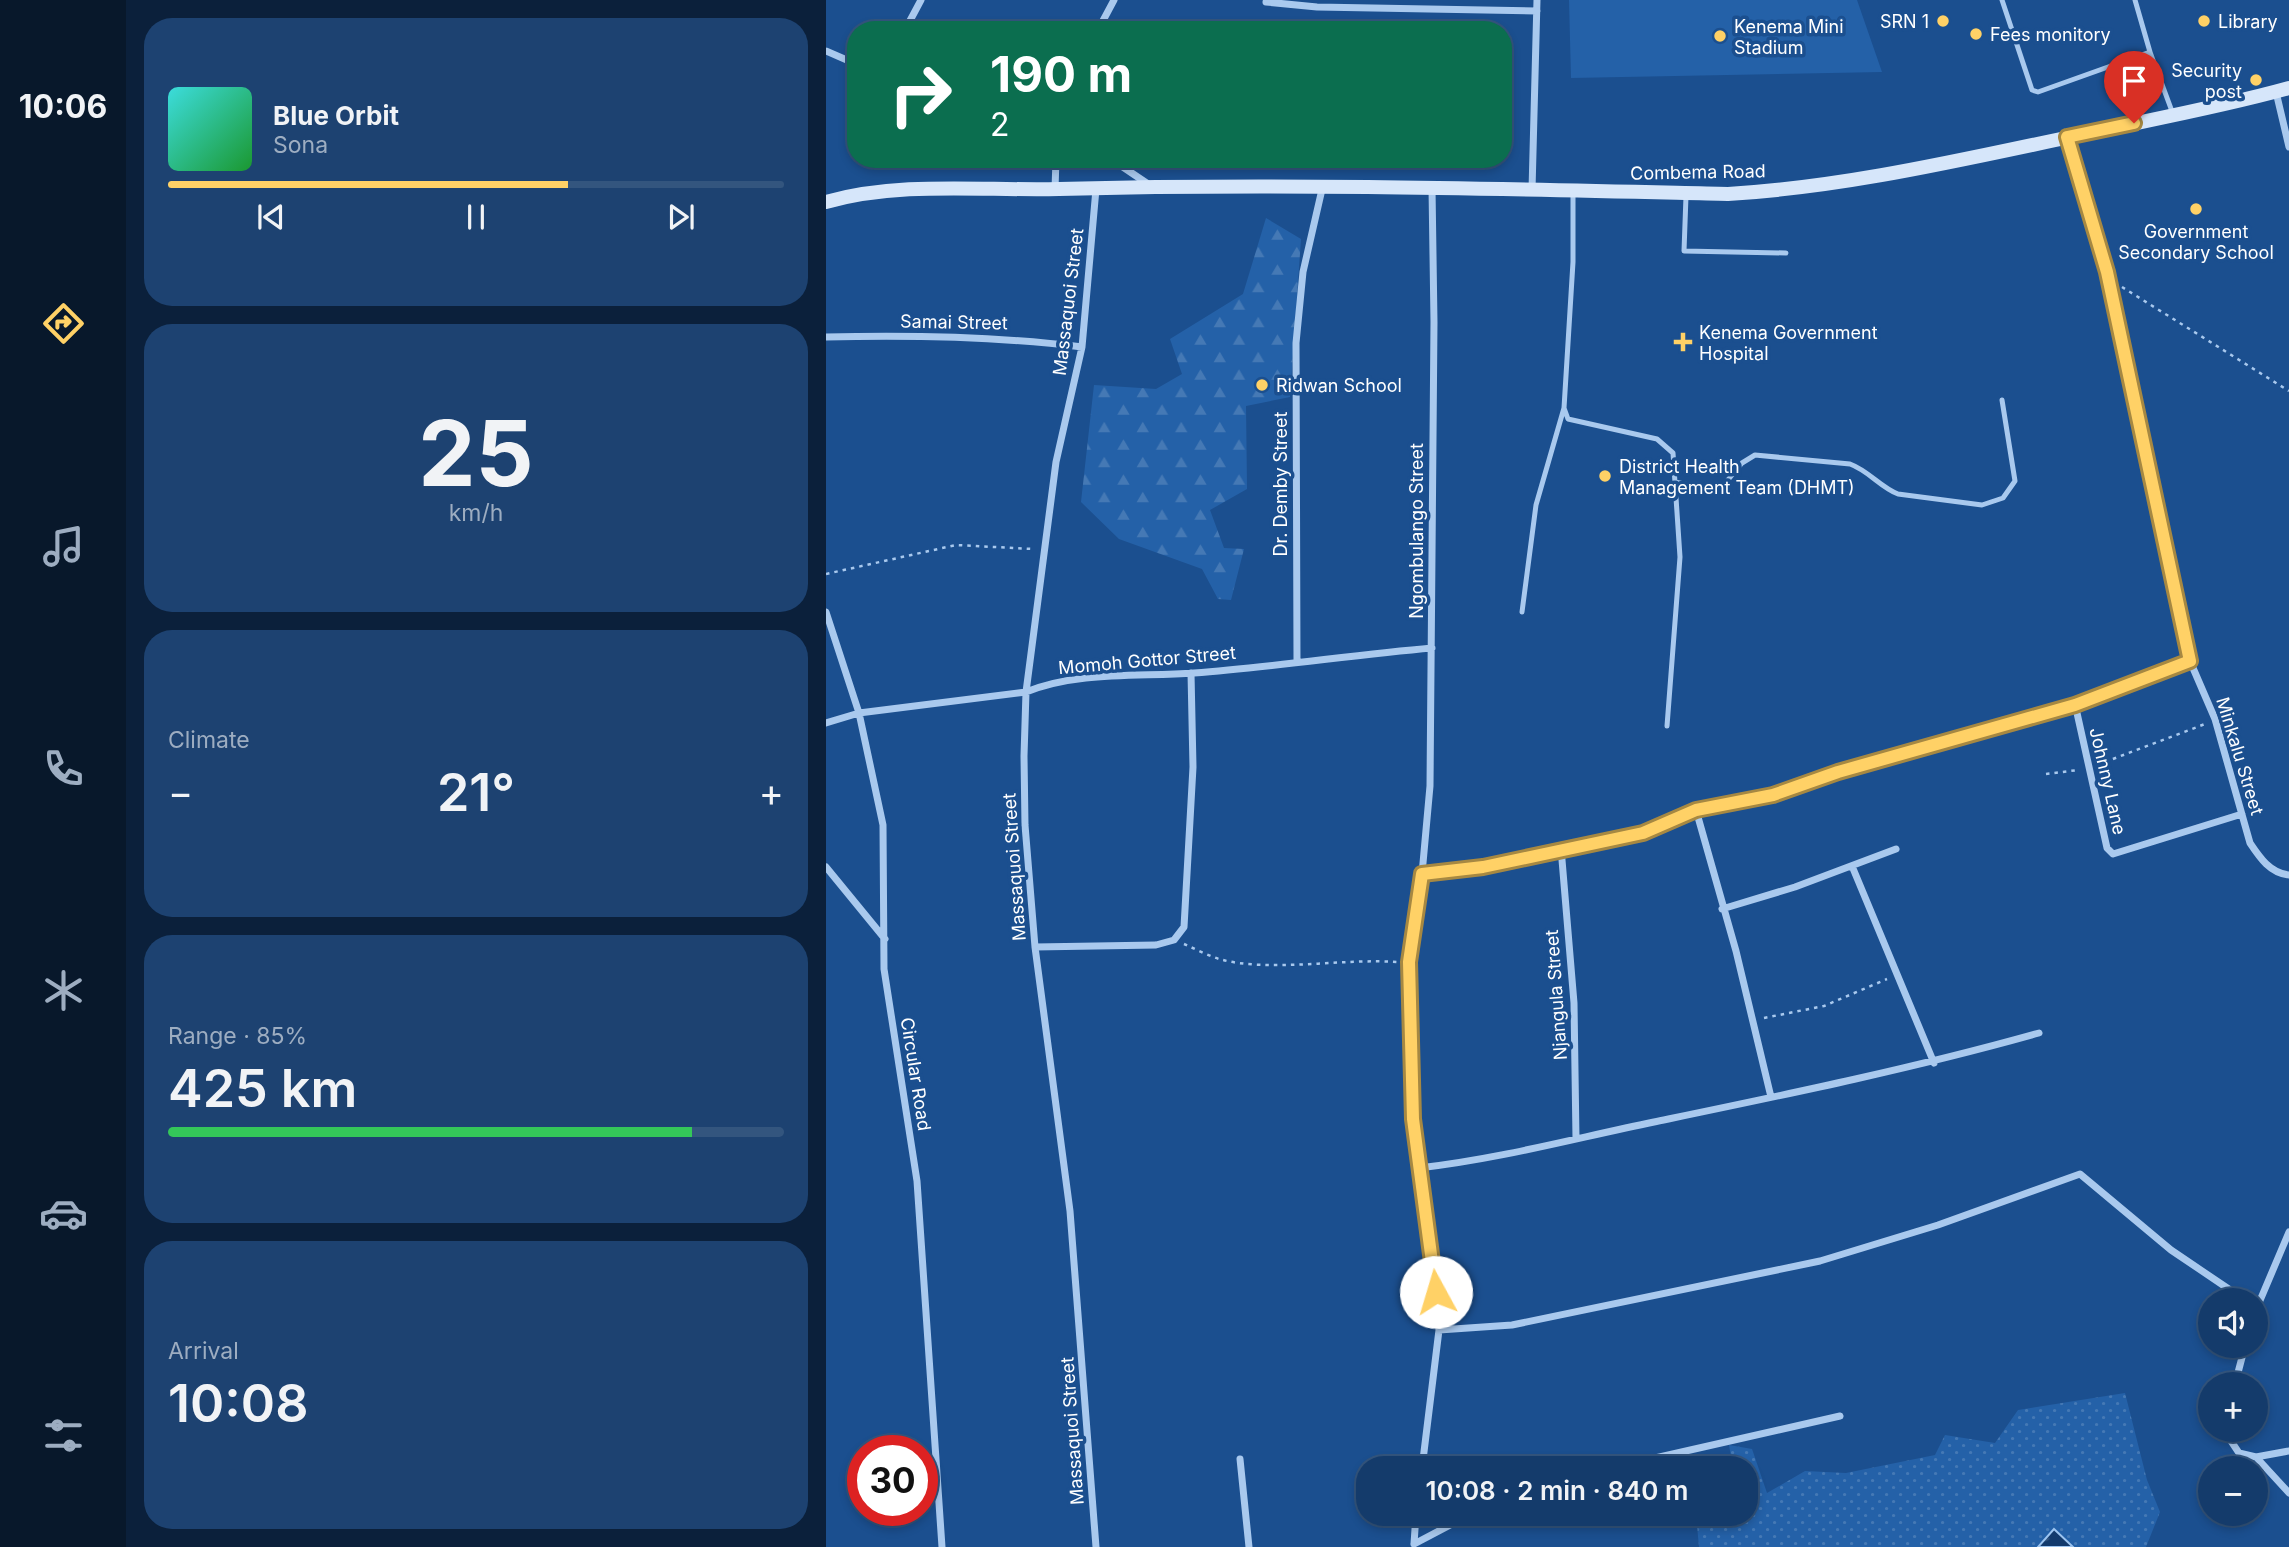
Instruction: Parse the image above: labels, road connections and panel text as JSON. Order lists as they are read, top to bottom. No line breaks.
{"streets":{"street":["Combema Road","Massaquoi Street","Samai Street","Dr. Demby Street","Ngombulango Street","Momoh Gottor Street","Minkalu Street","Johnny Lane","Njangula Street","Circular Road"]},"crossings":[["Combema Road","Massaquoi Street"],["Combema Road","Dr. Demby Street"],["Combema Road","Ngombulango Street"],["Combema Road","Minkalu Street"],["Massaquoi Street","Samai Street"],["Massaquoi Street","Momoh Gottor Street"],["Dr. Demby Street","Momoh Gottor Street"],["Ngombulango Street","Momoh Gottor Street"],["Momoh Gottor Street","Circular Road"],["Minkalu Street","Johnny Lane"]],"places":{"other":["SRN 1","Library","Fees monitory","Kenema Mini Stadium","Security post","Government Secondary School","Ridwan School","District Health Management Team (DHMT)"],"health":["Kenema Government Hospital"]},"page":{"tabs":"10:06","turn":["190 m","2"],"song":["Blue Orbit","Sona"],"tile":[["25","km/h"],"Climate",["Range · 85%","425 km"],["Arrival","10:08"]],"heat":["−","21°","+"],"map_buttons":["+","−"],"limit":"30","trip":"10:08 · 2 min · 840 m"}}
